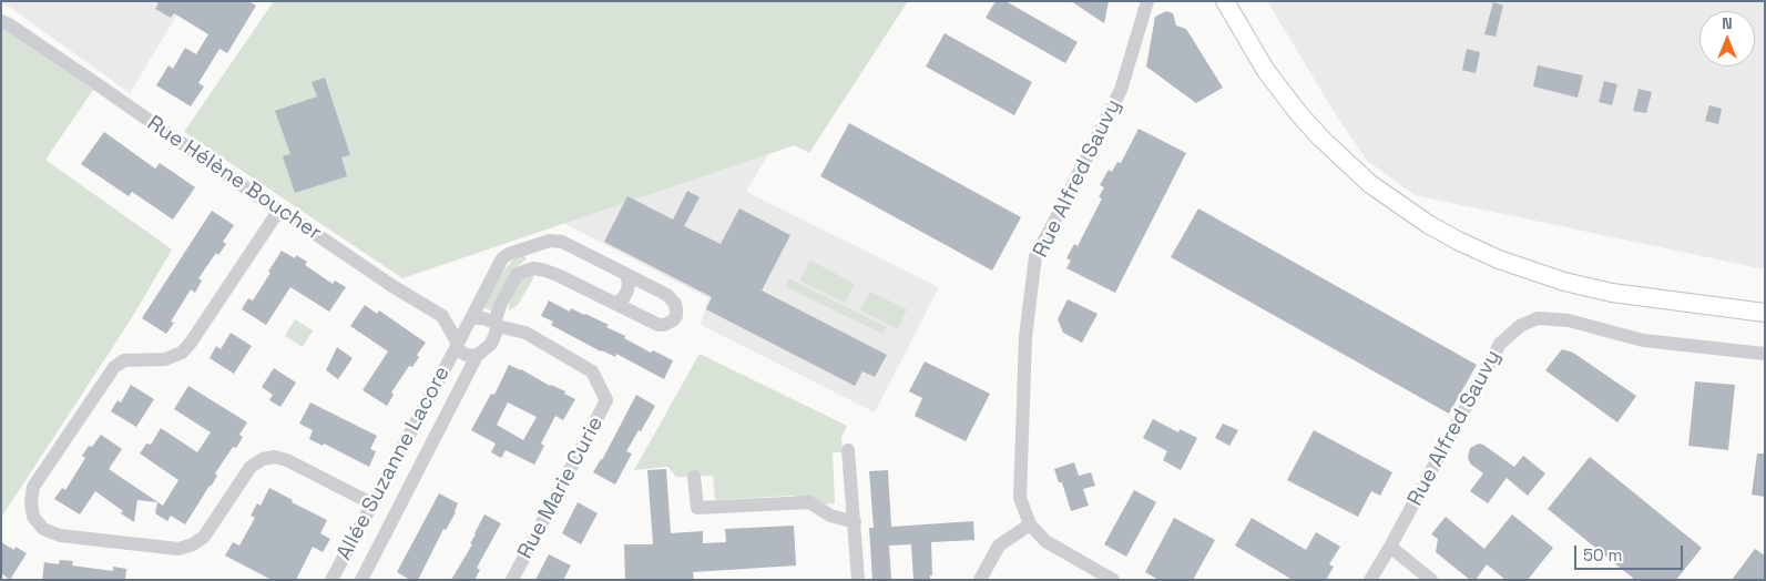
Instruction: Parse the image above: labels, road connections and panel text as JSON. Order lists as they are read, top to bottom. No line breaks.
{"streets":{"street":["Rue Hélène Boucher","Rue Alfred Sauvy","Allée Suzanne Lacore","Rue Marie Curie"]},"crossings":[["Rue Hélène Boucher","Allée Suzanne Lacore"],["Rue Hélène Boucher","Rue Marie Curie"],["Allée Suzanne Lacore","Rue Marie Curie"]],"scale_bar":"50 m","north":"top"}
